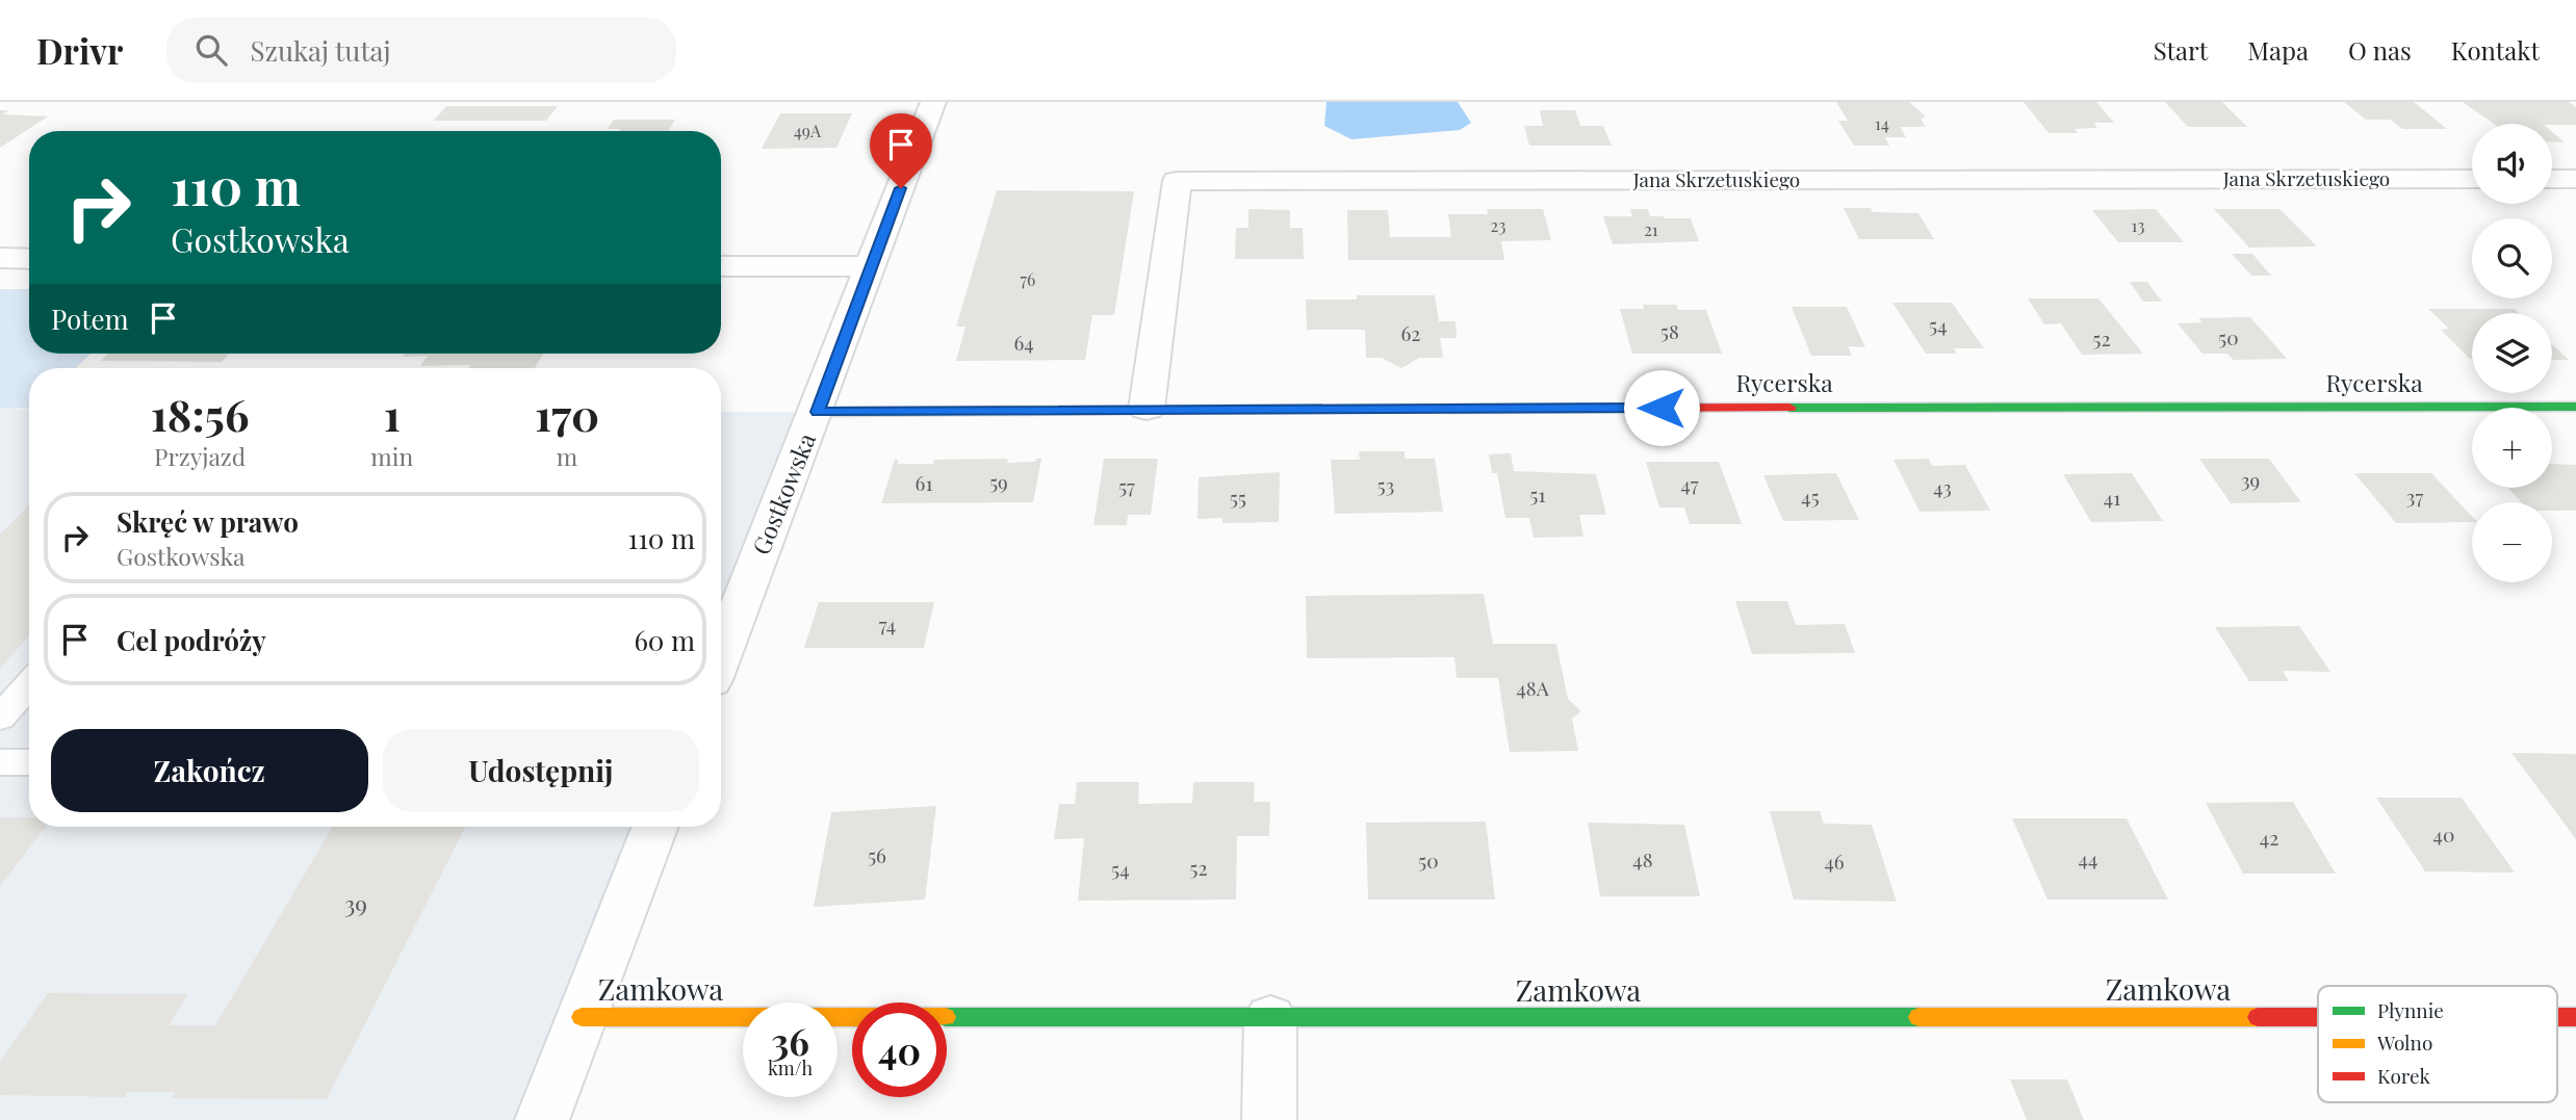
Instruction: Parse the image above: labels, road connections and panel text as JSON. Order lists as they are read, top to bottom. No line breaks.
{"streets":{"street":["Jana Skrzetuskiego","Rycerska","Gostkowska","Zamkowa"]},"crossings":[["Jana Skrzetuskiego","Rycerska"],["Rycerska","Gostkowska"]],"house_numbers":["14","49A","23","13","21","76","54","58","62","50","52","64","39","59","61","47","53","57","43","51","45","37","55","41","74","48A","40","42","56","44","48","50","46","52","54","39"],"legend":["Płynnie","Wolno","Korek"],"page":{"header":"Drivr","search":"Szukaj tutaj","nav":["Start","Mapa","O nas","Kontakt"],"map_buttons":["+","−"],"turn":["110 m","Gostkowska"],"then":"Potem","eta":["18:56","Przyjazd","1","min","170","m"],"list":[{"name":"Skręć w prawo","note":"Gostkowska","value":"110 m"},{"name":"Cel podróży","value":"60 m"}],"buttons":["Zakończ","Udostępnij"],"speed":"36 km/h","limit":"40"}}
